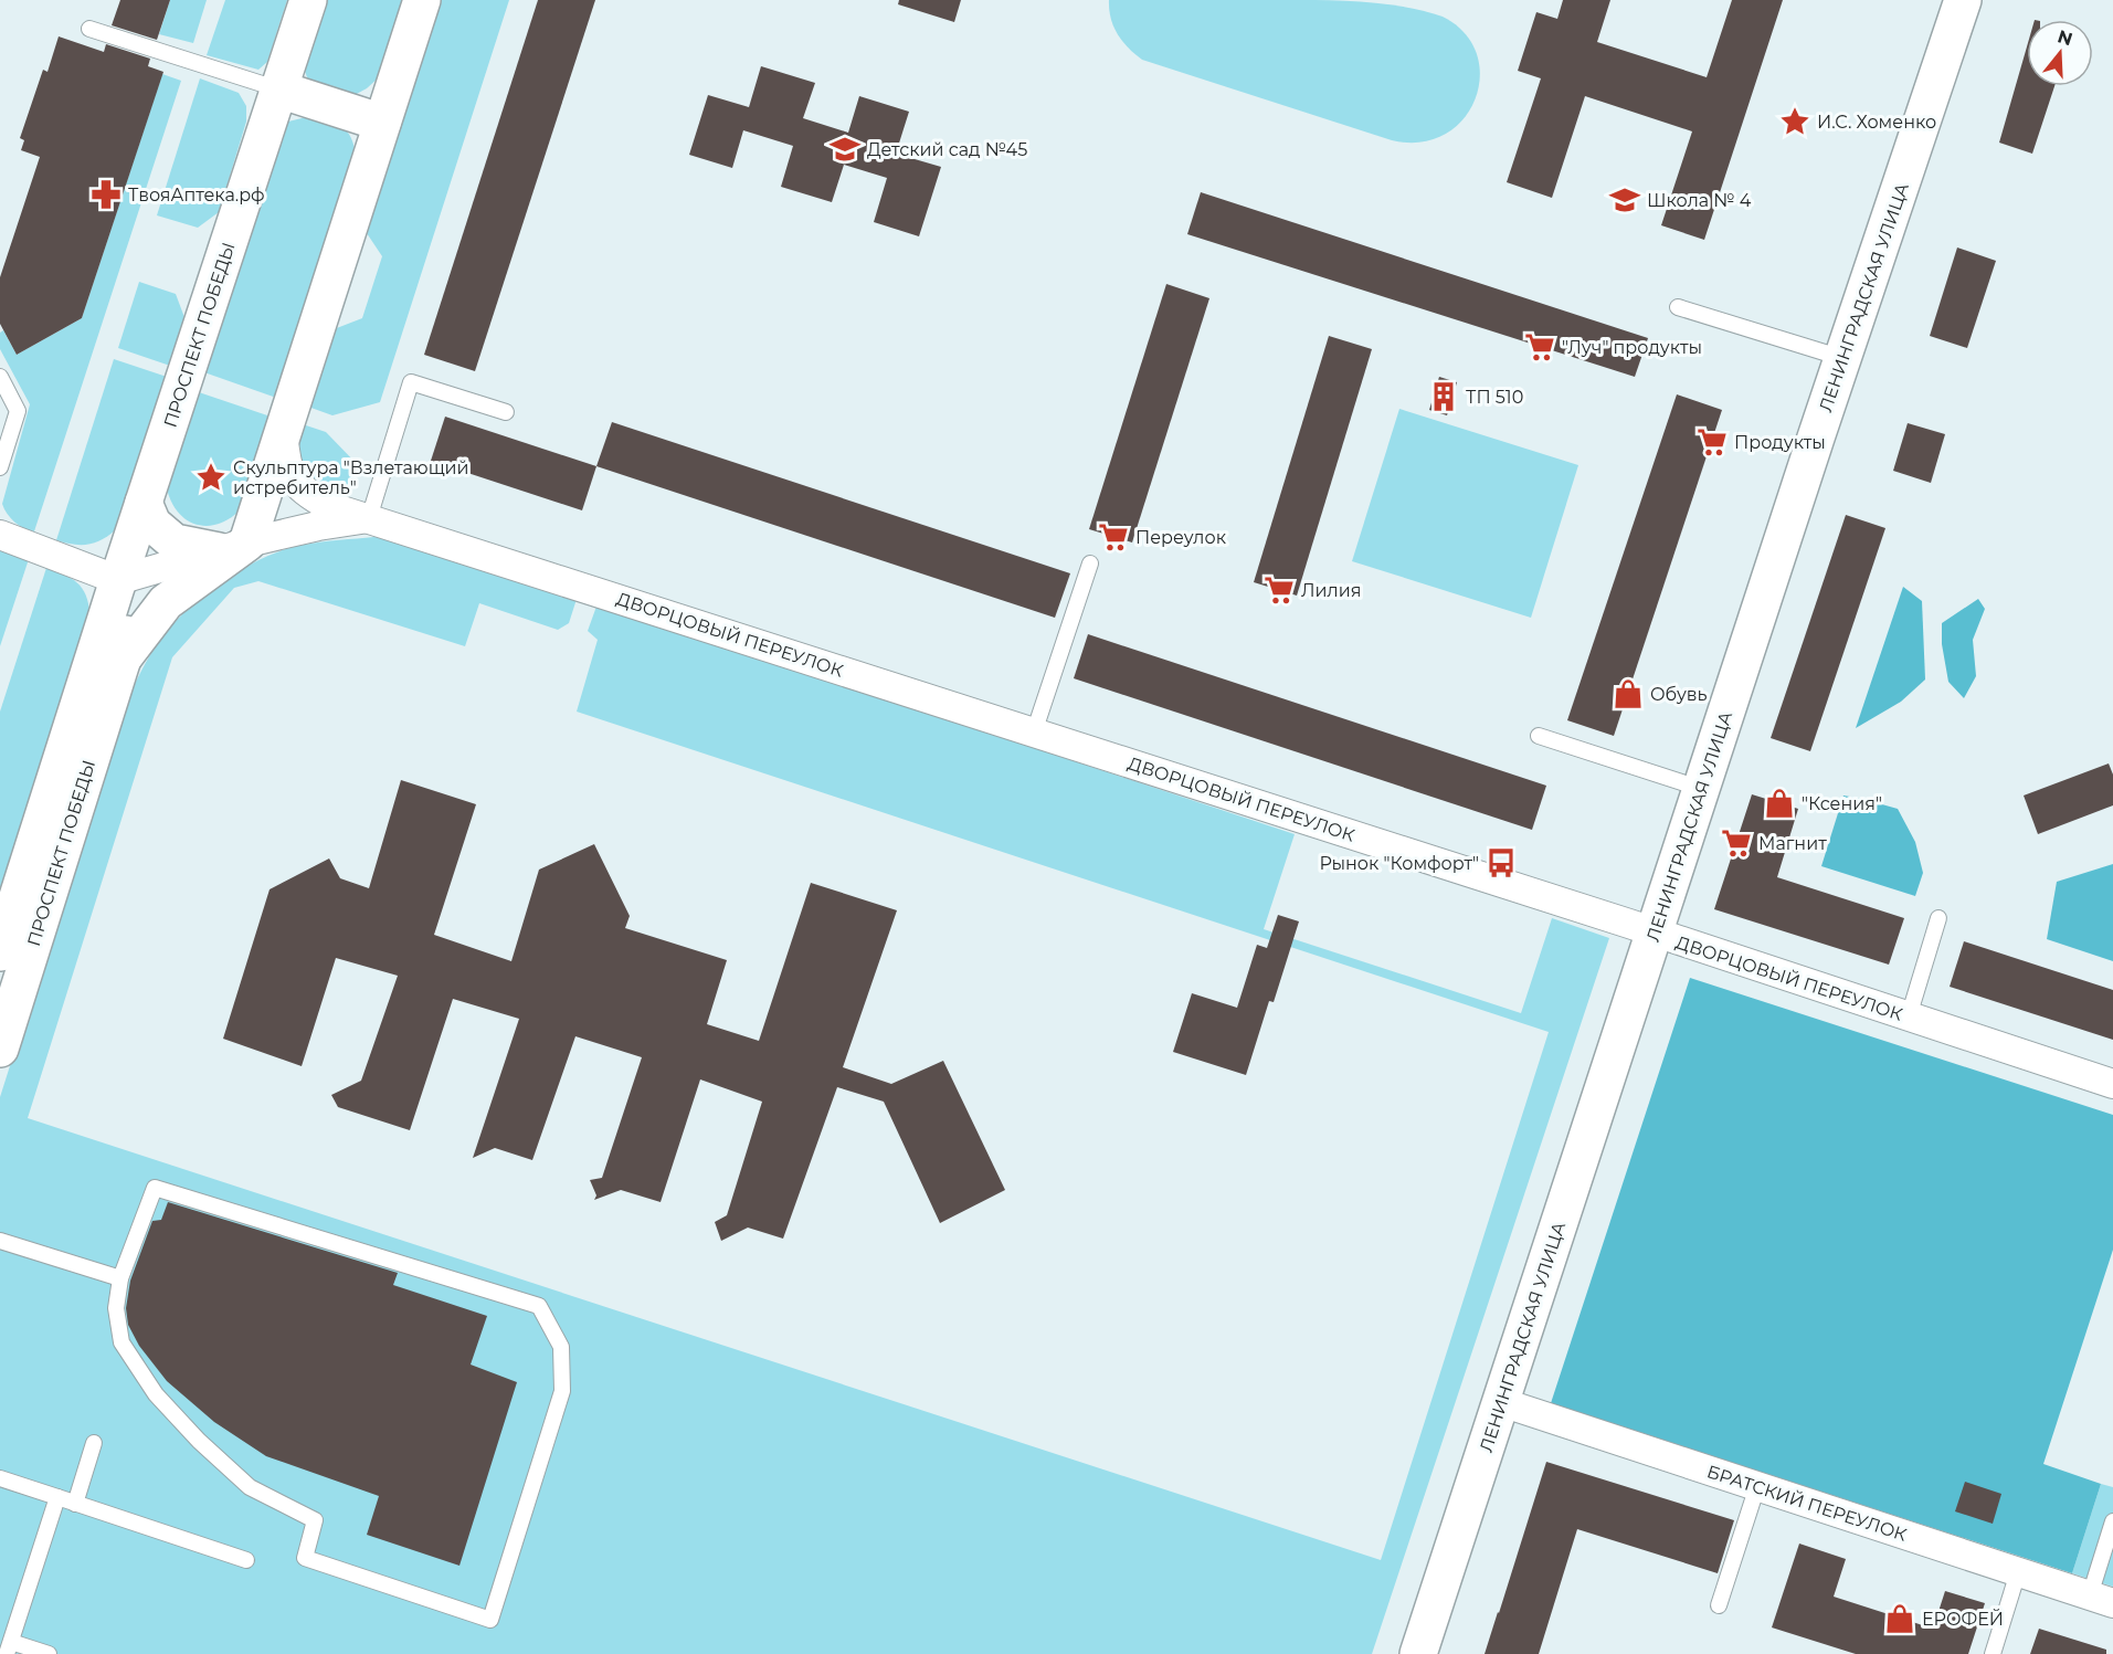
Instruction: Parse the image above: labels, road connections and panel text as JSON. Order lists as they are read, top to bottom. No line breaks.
{"streets":{"main road":["ЛЕНИНГРАДСКАЯ УЛИЦА","ПРОСПЕКТ ПОБЕДЫ"],"street":["ДВОРЦОВЫЙ ПЕРЕУЛОК","БРАТСКИЙ ПЕРЕУЛОК"]},"crossings":[["ЛЕНИНГРАДСКАЯ УЛИЦА","ДВОРЦОВЫЙ ПЕРЕУЛОК"],["ЛЕНИНГРАДСКАЯ УЛИЦА","БРАТСКИЙ ПЕРЕУЛОК"],["ПРОСПЕКТ ПОБЕДЫ","ДВОРЦОВЫЙ ПЕРЕУЛОК"]],"places":{"place":["И.С. Хоменко","Скульптура \"Взлетающий истребитель\""],"school or university":["Детский сад №45","Школа № 4"],"pharmacy":["ТвояАптека.рф"],"supermarket":["\"Луч\" продукты","Продукты","Переулок","Лилия","Магнит"],"building":["ТП 510"],"shop":["Обувь","\"Ксения\"","ЕРОФЕЙ"],"bus stop":["Рынок \"Комфорт\""]},"north":"top"}
